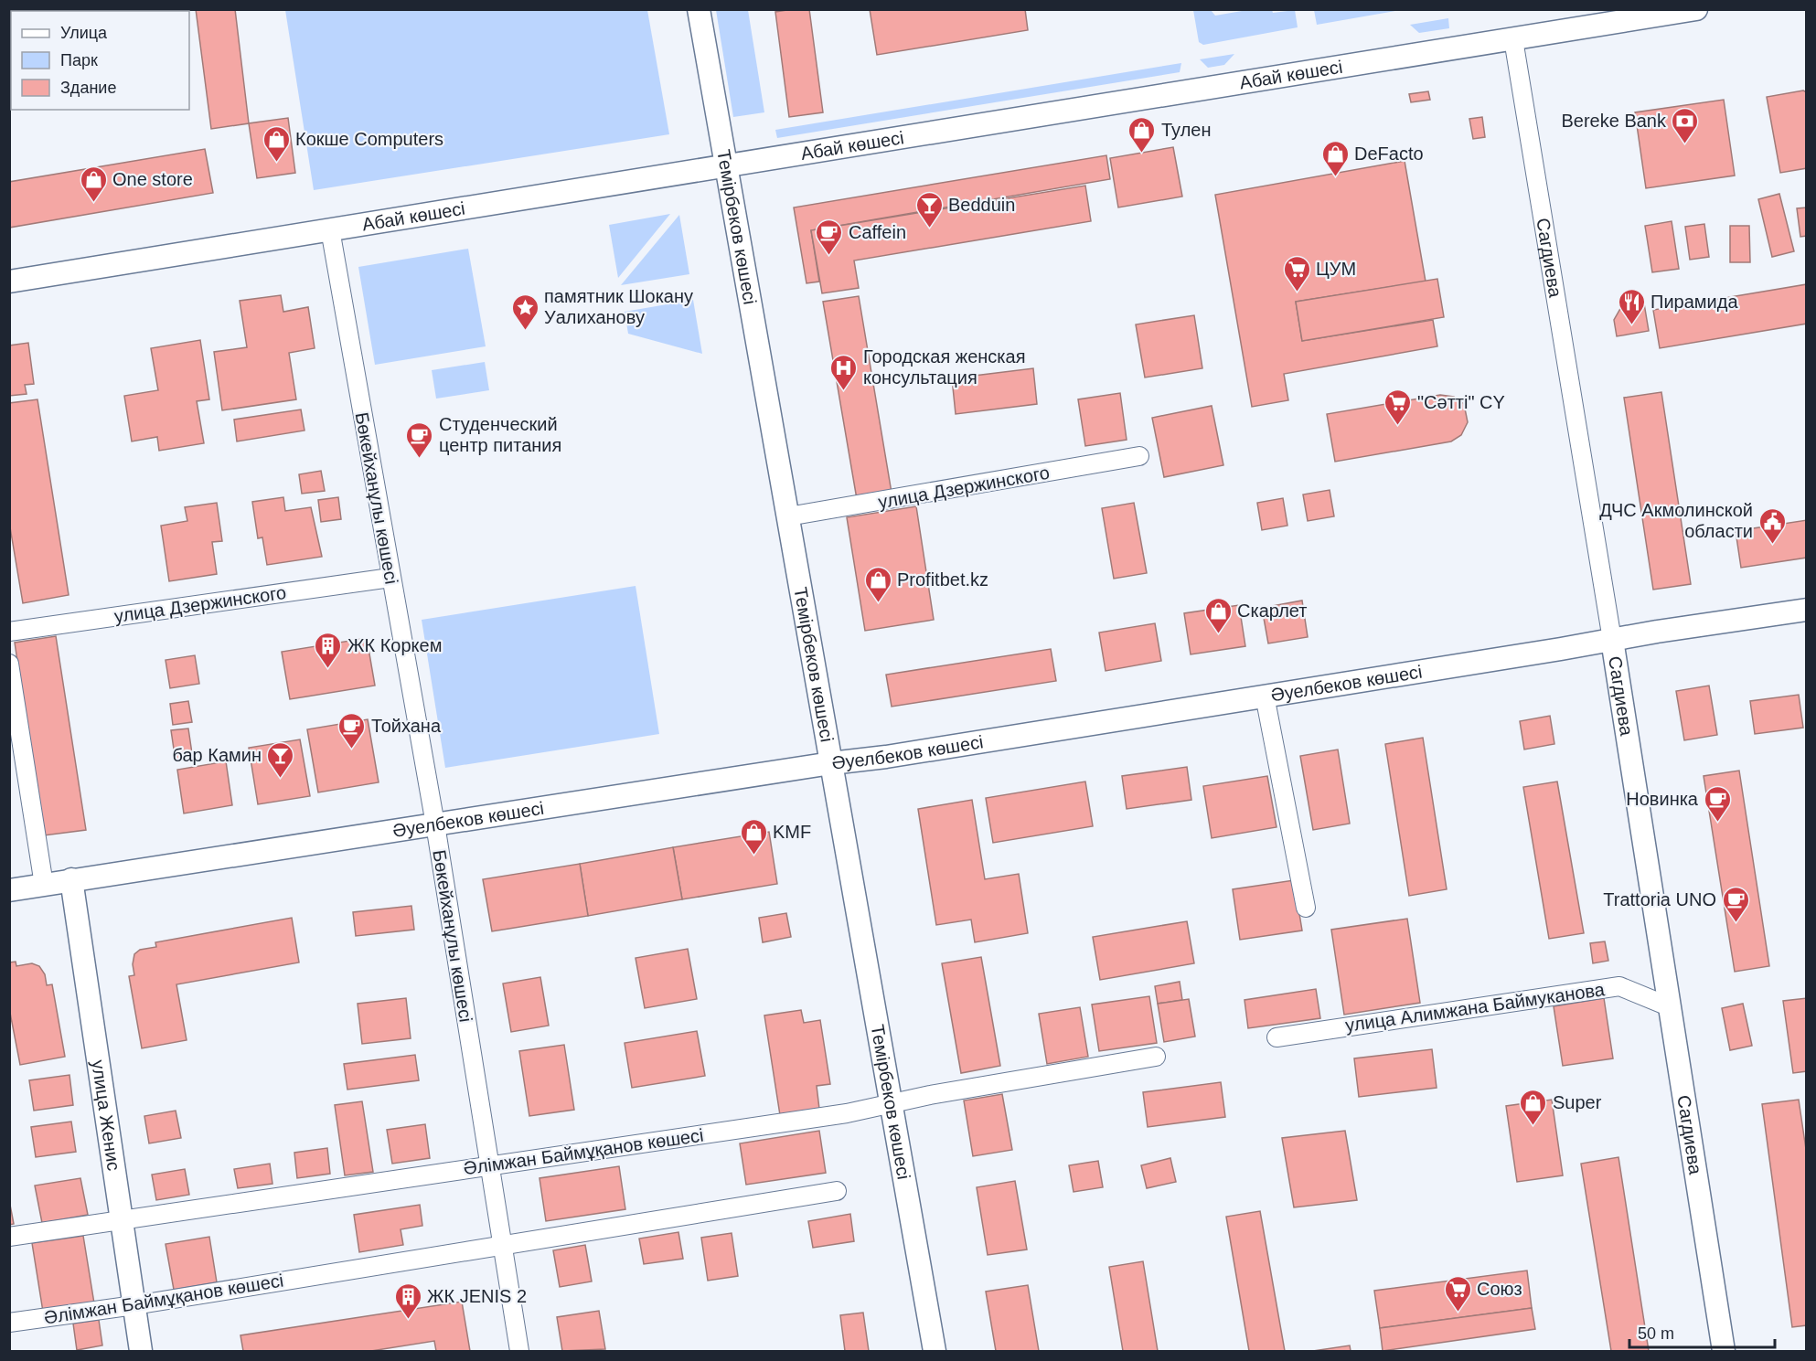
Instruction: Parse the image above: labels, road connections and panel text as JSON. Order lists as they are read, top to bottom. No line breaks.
{"streets":{"street":["Абай көшесі","Темірбеков көшесі","Сагдиева","улица Дзержинского","Бөкейханұлы көшесі","Әуелбеков көшесі","улица Алимжана Баймуканова","улица Женис","Әлімжан Баймұқанов көшесі"]},"crossings":[["Абай көшесі","Темірбеков көшесі"],["Абай көшесі","Сагдиева"],["Абай көшесі","Бөкейханұлы көшесі"],["Темірбеков көшесі","улица Дзержинского"],["Темірбеков көшесі","Әуелбеков көшесі"],["Темірбеков көшесі","Әлімжан Баймұқанов көшесі"],["Сагдиева","Әуелбеков көшесі"],["Сагдиева","улица Алимжана Баймуканова"],["улица Дзержинского","Бөкейханұлы көшесі"],["Бөкейханұлы көшесі","Әуелбеков көшесі"],["Бөкейханұлы көшесі","Әлімжан Баймұқанов көшесі"],["Әуелбеков көшесі","улица Женис"],["улица Женис","Әлімжан Баймұқанов көшесі"]],"places":{"bank":["Bereke Bank"],"shop":["Тулен","Кокше Computers","DeFacto","One store","Profitbet.kz","Скарлет","KMF","Super"],"bar":["Bedduin","бар Камин"],"cafe":["Caffein","Студенческий центр питания","Тойхана","Новинка","Trattoria UNO"],"supermarket":["ЦУМ","\"Сәтті\" СY","Союз"],"restaurant":["Пирамида"],"place":["памятник Шокану Уалиханову"],"hospital":["Городская женская консультация"],"public building":["ДЧС Акмолинской области"],"building":["ЖК Коркем","ЖК JENIS 2"]},"legend":["Улица","Парк","Здание"],"scale_bar":"50 m"}
